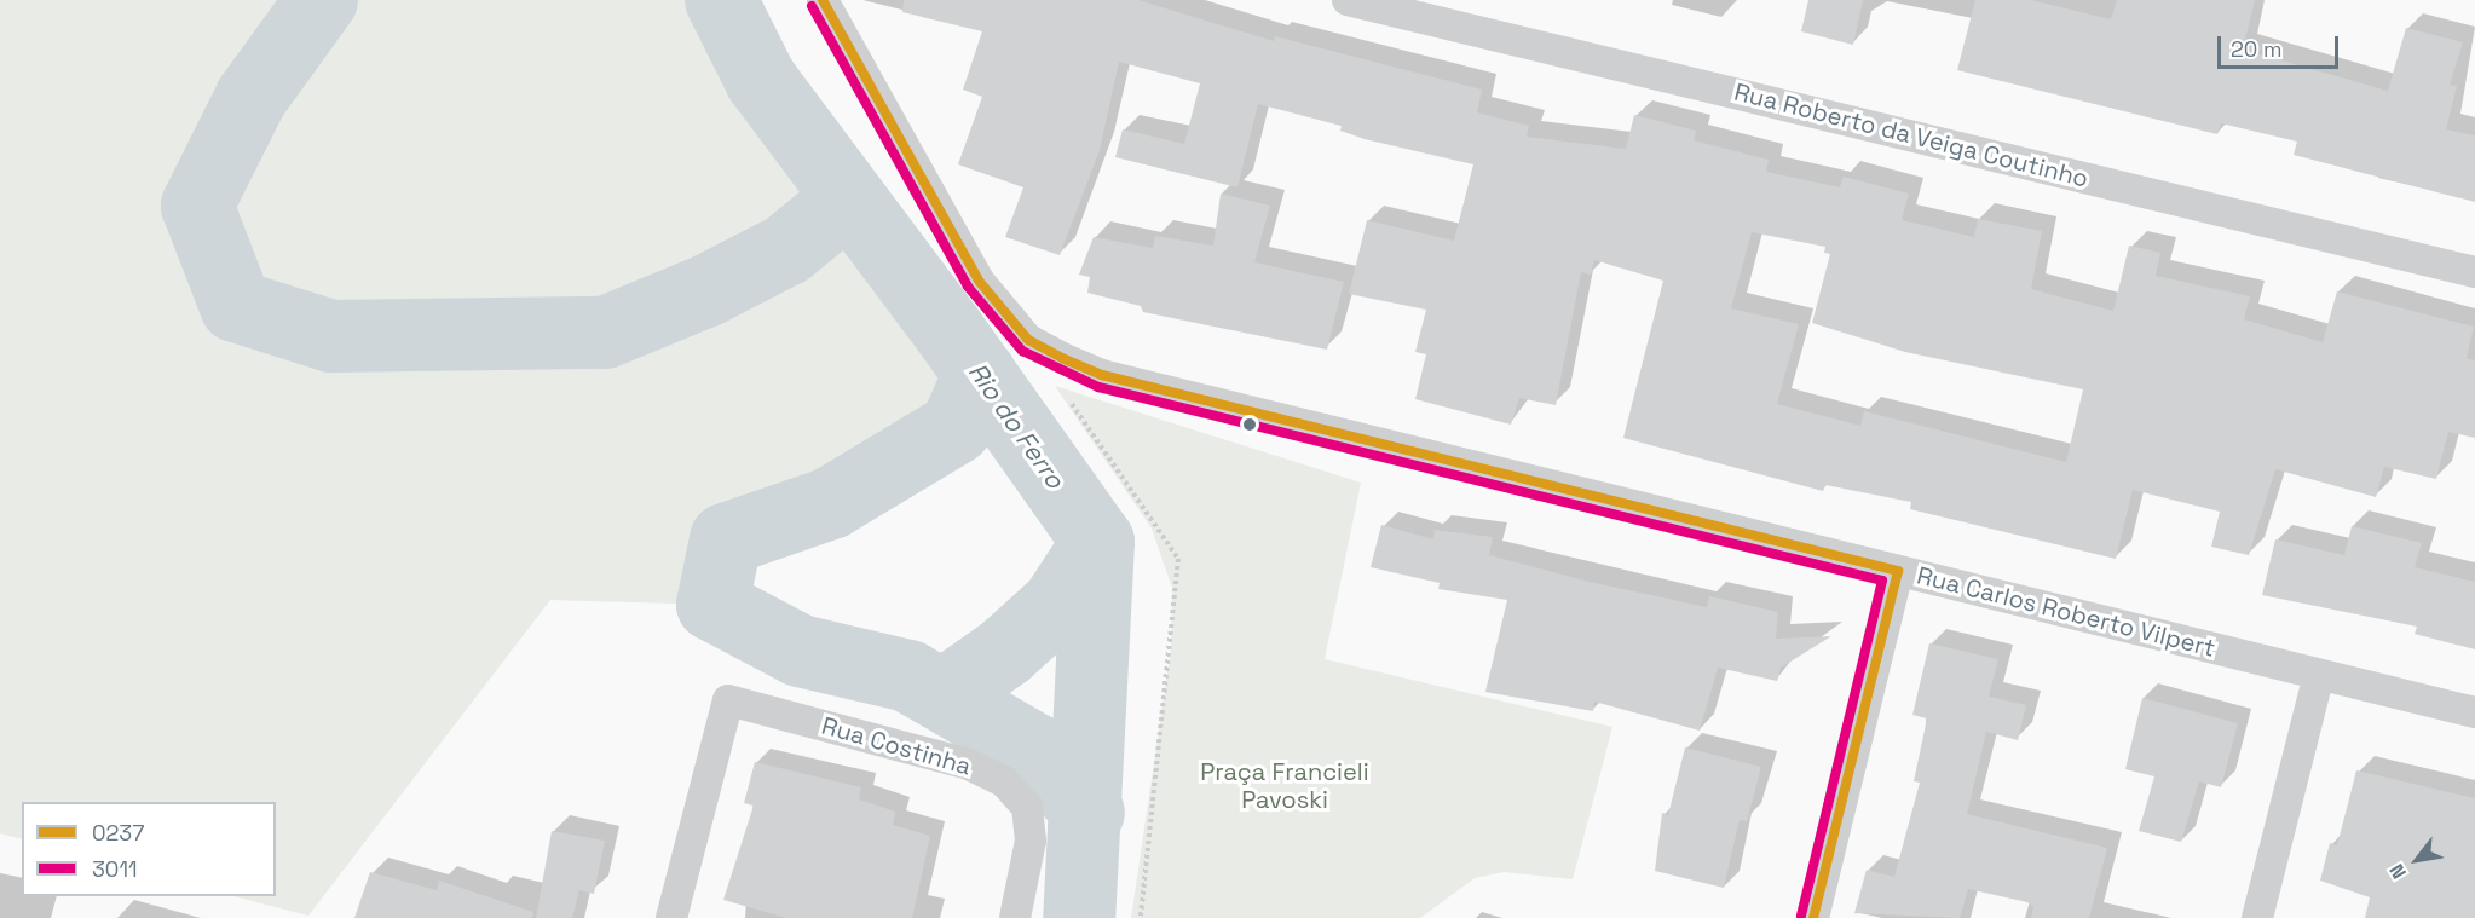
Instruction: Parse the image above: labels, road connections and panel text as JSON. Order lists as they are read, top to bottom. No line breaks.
{"streets":{"street":["Rua Roberto da Veiga Coutinho","Rua Carlos Roberto Vilpert","Rua Costinha"]},"water":["Rio do Ferro"],"parks":["Praça Francieli Pavoski"],"lines":["transit line 0237","transit line 3011"],"legend":["0237","3011"],"scale_bar":"20 m","north":"bottom left"}
